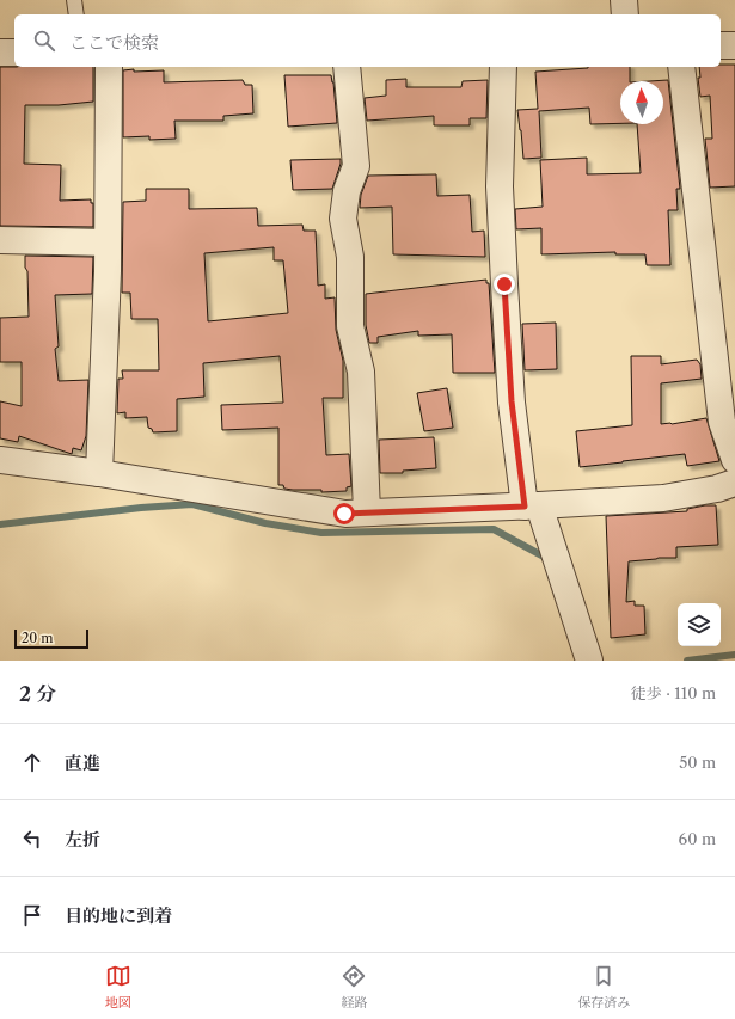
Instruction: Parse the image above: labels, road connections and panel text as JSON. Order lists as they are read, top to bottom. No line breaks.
{"scale_bar":"20 m","north":"top","page":{"search":"ここで検索","scale":"20 m","heading":["2 分","徒歩 · 110 m"],"list":[["直進","50 m"],["左折","60 m"],"目的地に到着"],"nav":["地図","経路","保存済み"]}}
